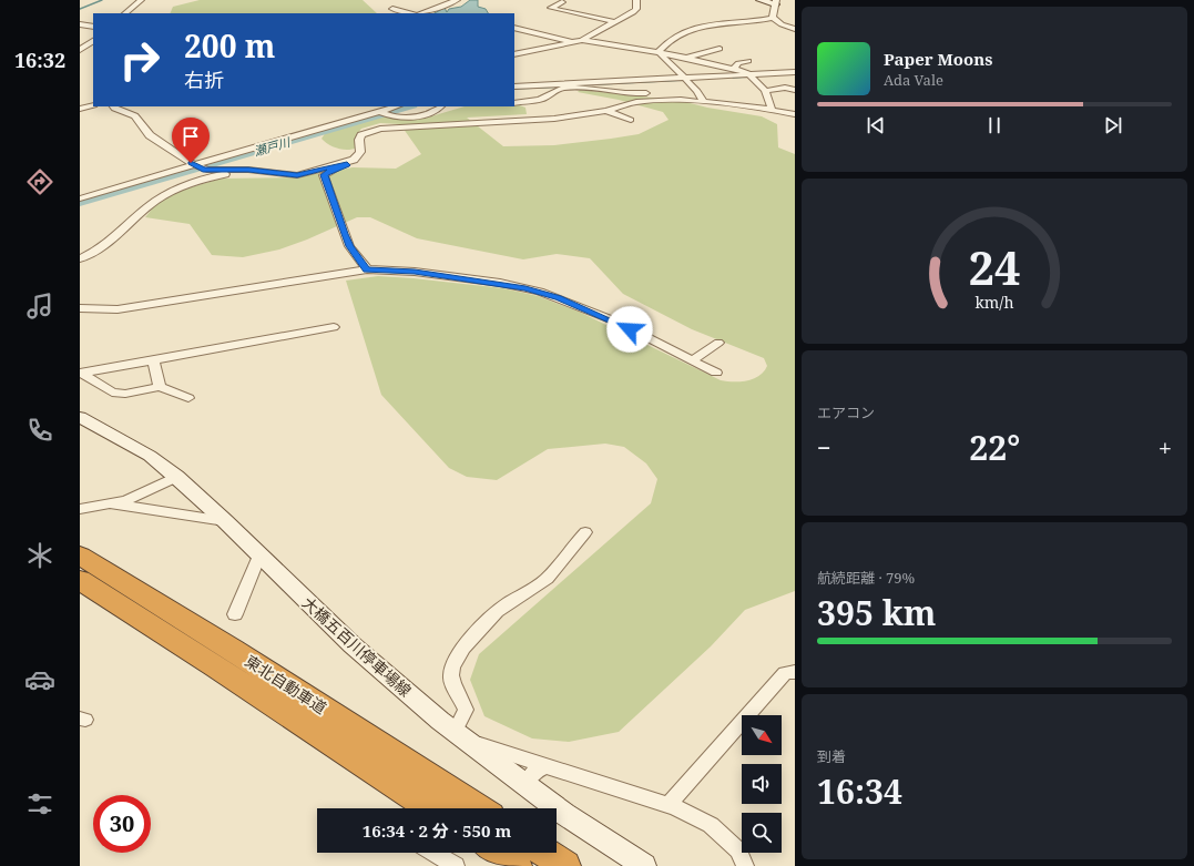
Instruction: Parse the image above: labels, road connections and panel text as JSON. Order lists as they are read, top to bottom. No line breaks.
{"streets":{"highway":["東北自動車道"],"main road":["大橋五百川停車場線"]},"water":["瀬戸川"],"north":"bottom right","page":{"tabs":"16:32","turn":["200 m","右折"],"song":["Paper Moons","Ada Vale"],"tile":["エアコン",["航続距離 · 79%","395 km"],["到着","16:34"]],"heat":["−","22°","+"],"limit":"30","trip":"16:34 · 2 分 · 550 m","gauge":["24","km/h"]}}
